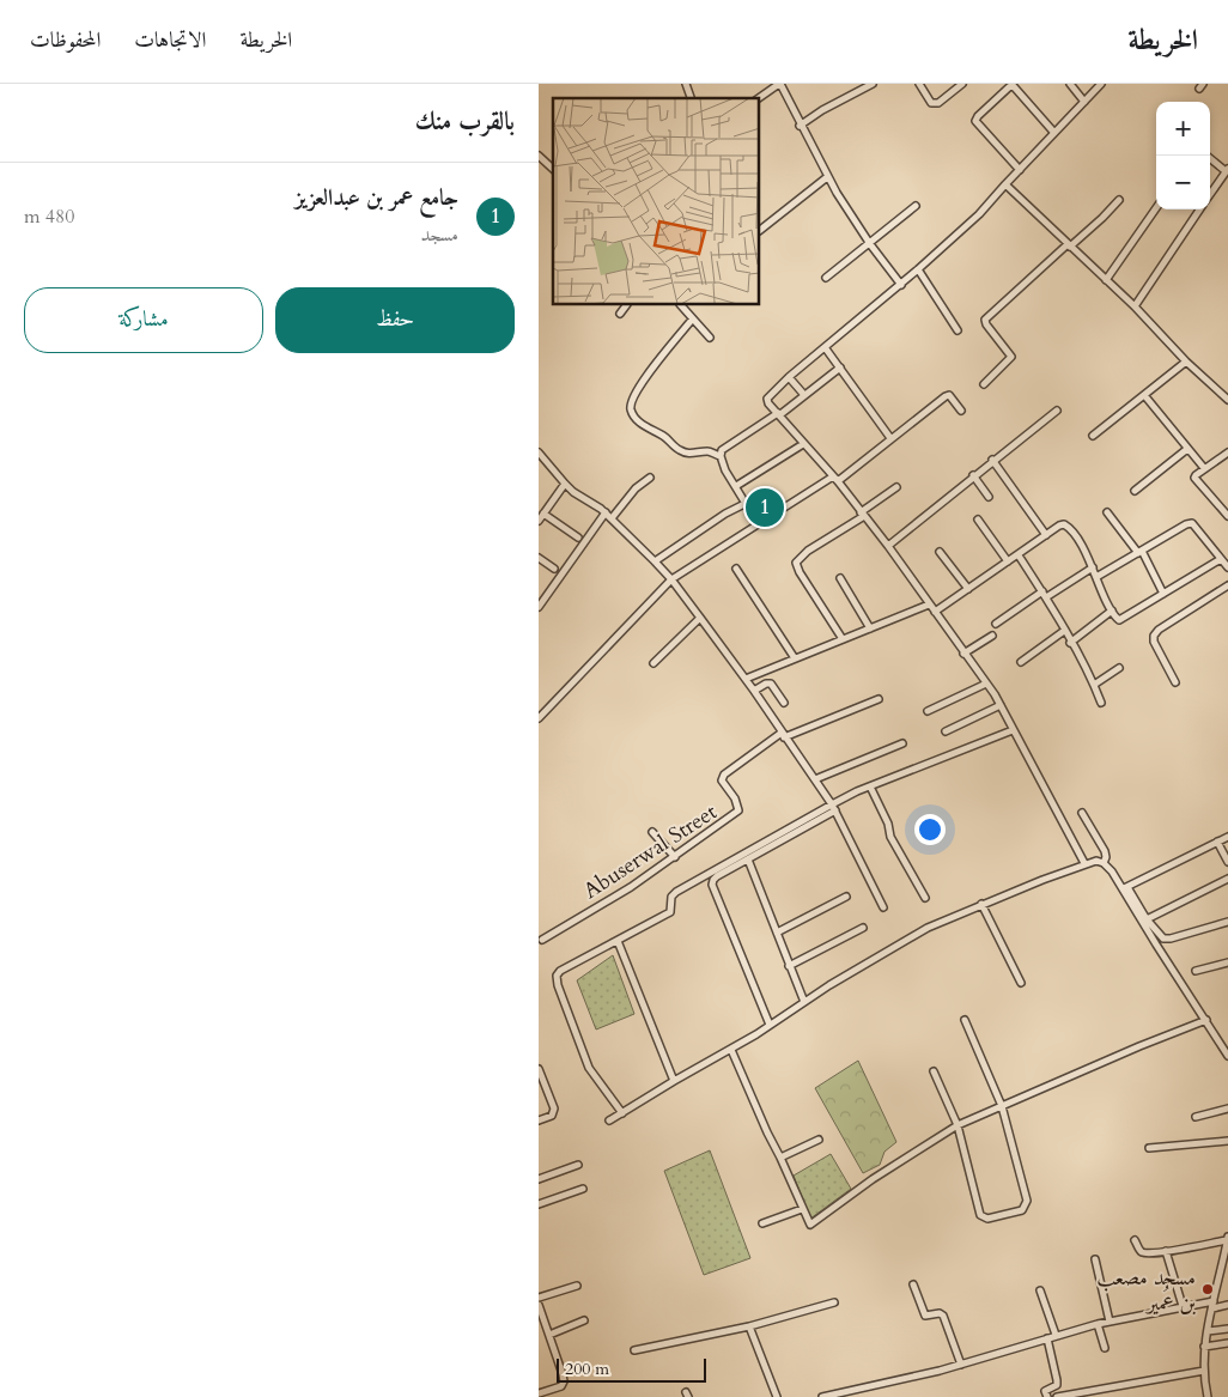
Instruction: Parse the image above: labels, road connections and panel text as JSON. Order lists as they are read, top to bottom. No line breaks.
{"streets":{"street":["Abuserwal Street"]},"places":["مسجد مصعب بن عُمير"],"scale_bar":"200 m","page":{"header":"الخريطة","nav":["الخريطة","الاتجاهات","المحفوظات"],"heading":"بالقرب منك","map_buttons":["+","−"],"list":[{"mark":"1","name":"جامع عمر بن عبدالعزيز","note":"مسجد","value":"480 m"}],"buttons":["حفظ","مشاركة"],"pins":"1","scale":"200 m"}}
